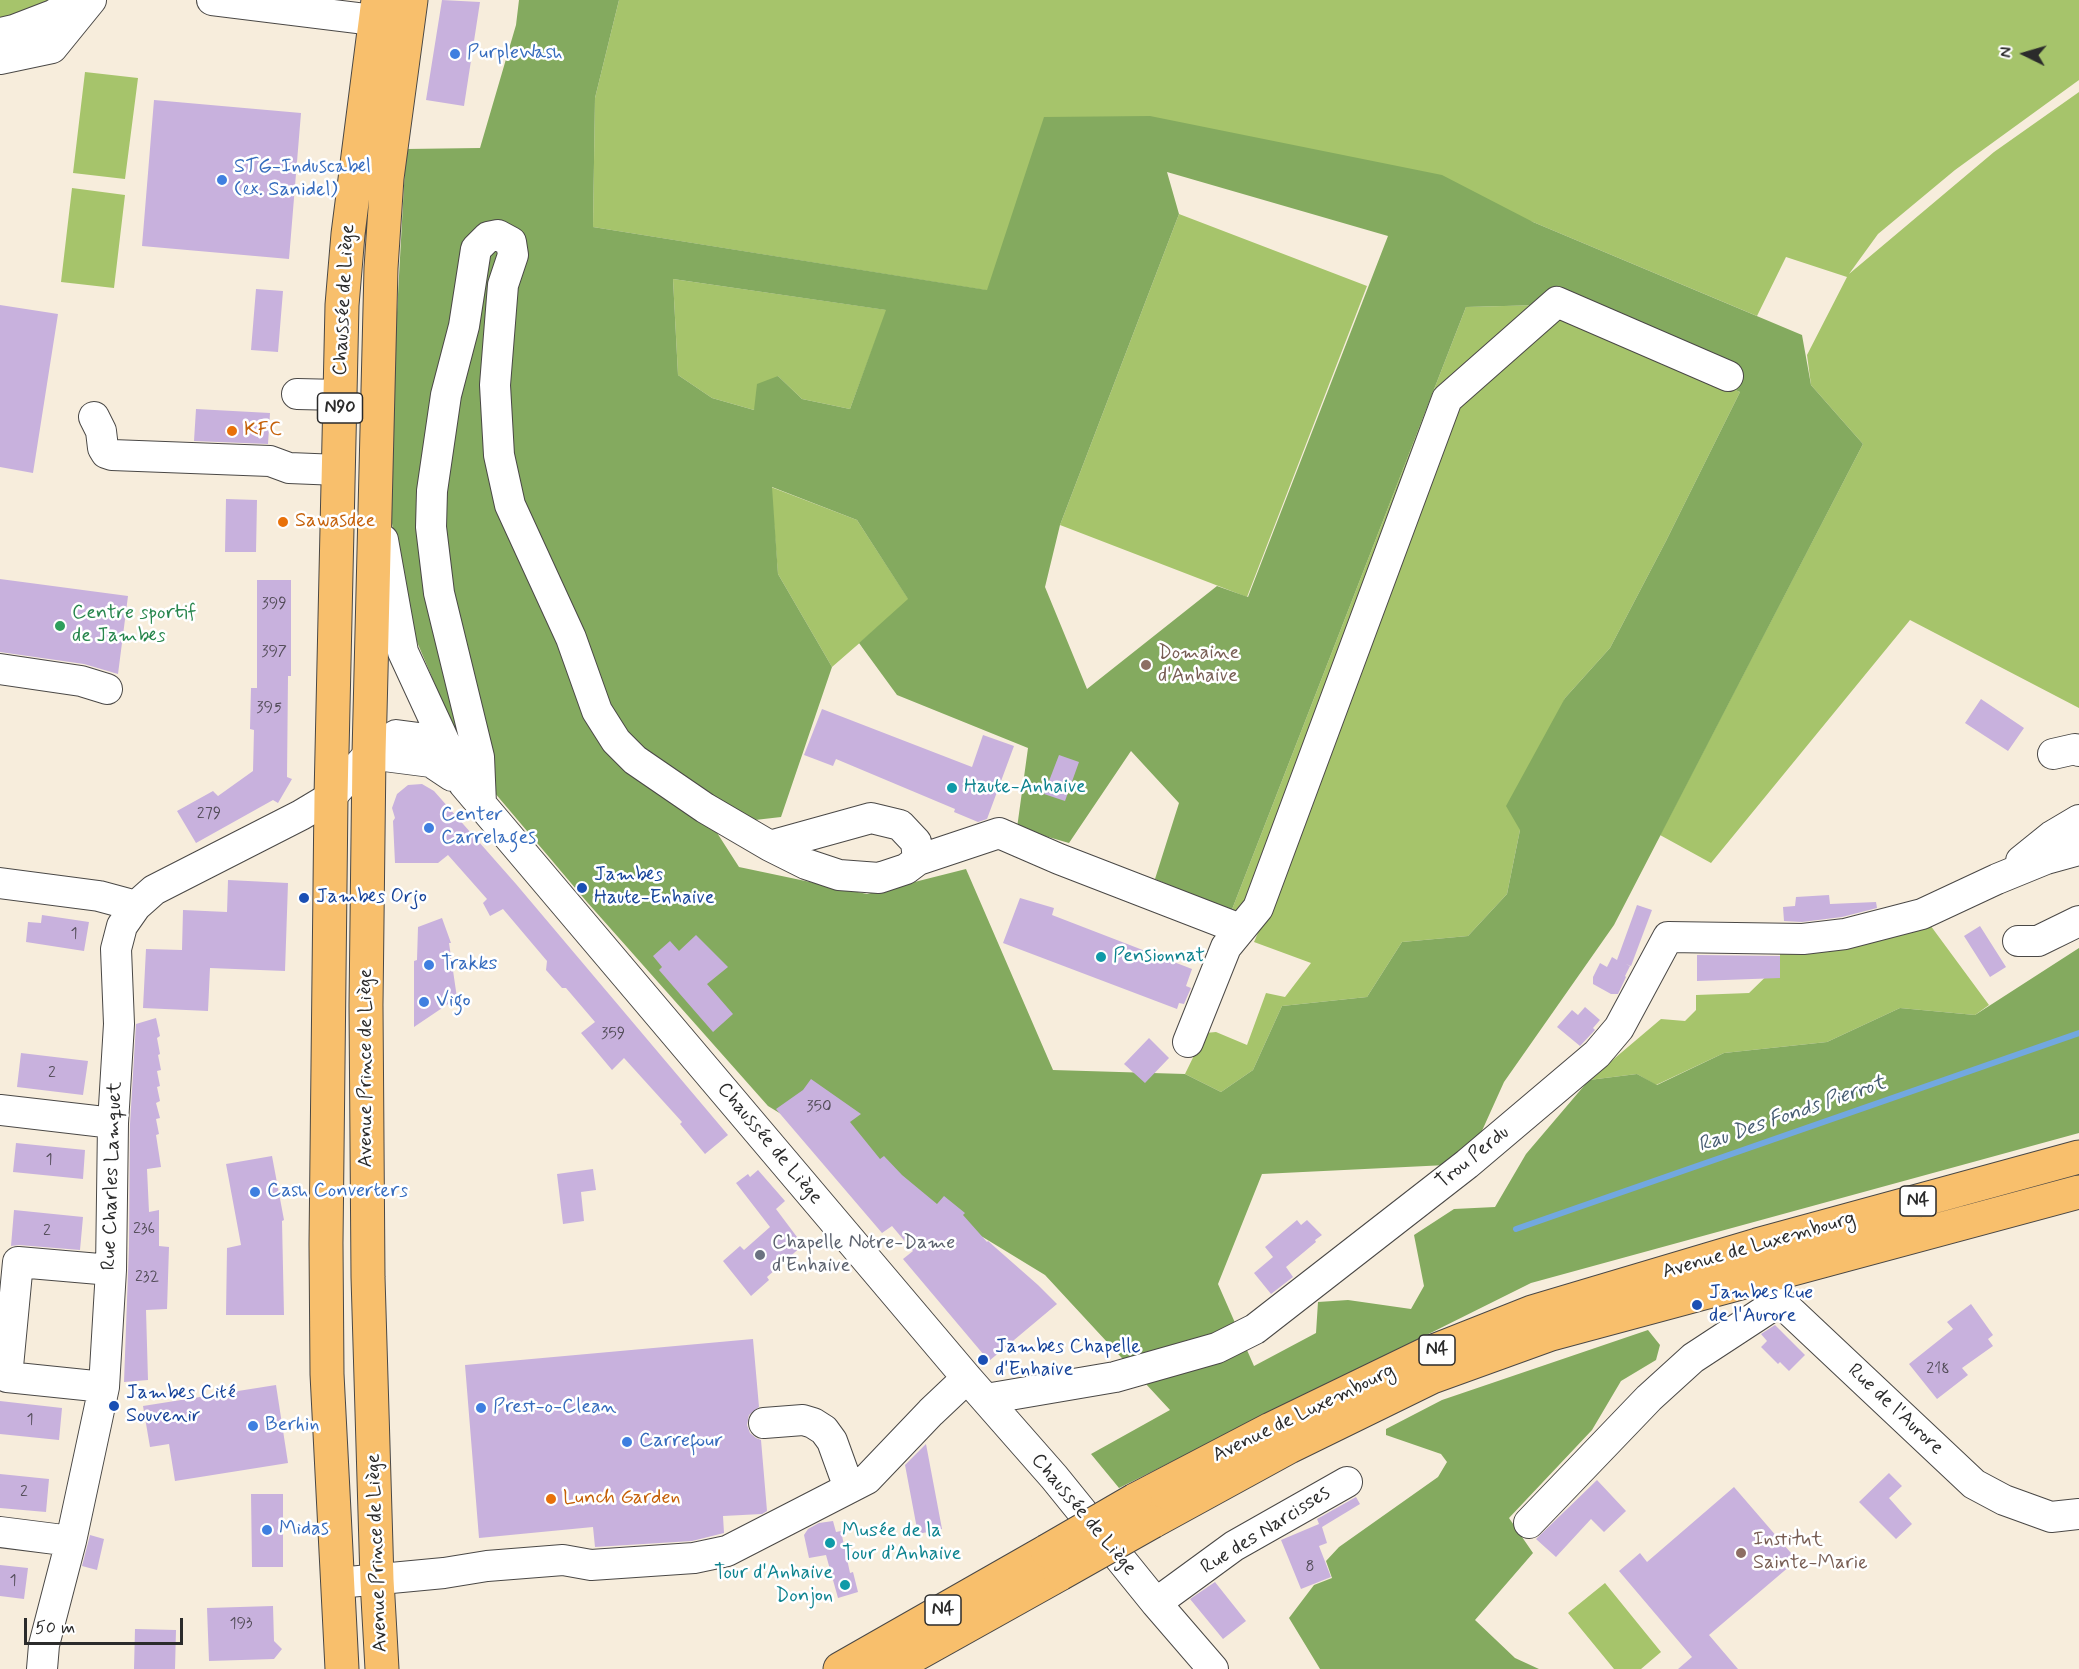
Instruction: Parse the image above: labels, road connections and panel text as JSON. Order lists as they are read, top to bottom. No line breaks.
{"streets":{"main road":["Chaussée de Liège","N90","Avenue Prince de Liège","N4","Avenue de Luxembourg"],"street":["Trou Perdu","Rue Charles Lamquet","Rue de l'Aurore","Rue des Narcisses"]},"crossings":[["Chaussée de Liège","Avenue Prince de Liège"],["Chaussée de Liège","Trou Perdu"],["Chaussée de Liège","Rue Charles Lamquet"],["Chaussée de Liège","Rue des Narcisses"],["Avenue Prince de Liège","Rue Charles Lamquet"],["Avenue de Luxembourg","Rue de l'Aurore"]],"water":["Rau Des Fonds Pierrot"],"places":["PurpleWash","STG-Induscabel (ex. Sanidel)","KFC","Sawasdee","Centre sportif de Jambes","Domaine d'Anhaive","Haute-Anhaive","Center Carrelages","Jambes Haute-Enhaive","Jambes Orjo","Pensionnat","Trakks","Vigo","Cash Converters","Chapelle Notre-Dame d'Enhaive","Jambes Rue de l'Aurore","Jambes Chapelle d'Enhaive","Jambes Cité Souvenir","Prest-o-Clean","Berhin","Carrefour","Lunch Garden","Midas","Musée de la Tour d’Anhaive","Institut Sainte-Marie","Tour d'Anhaive Donjon"],"house_numbers":["399","397","395","279","1","359","2","350","1","236","2","232","218","1","2","8","1","193"],"scale_bar":"50 m","north":"left"}
